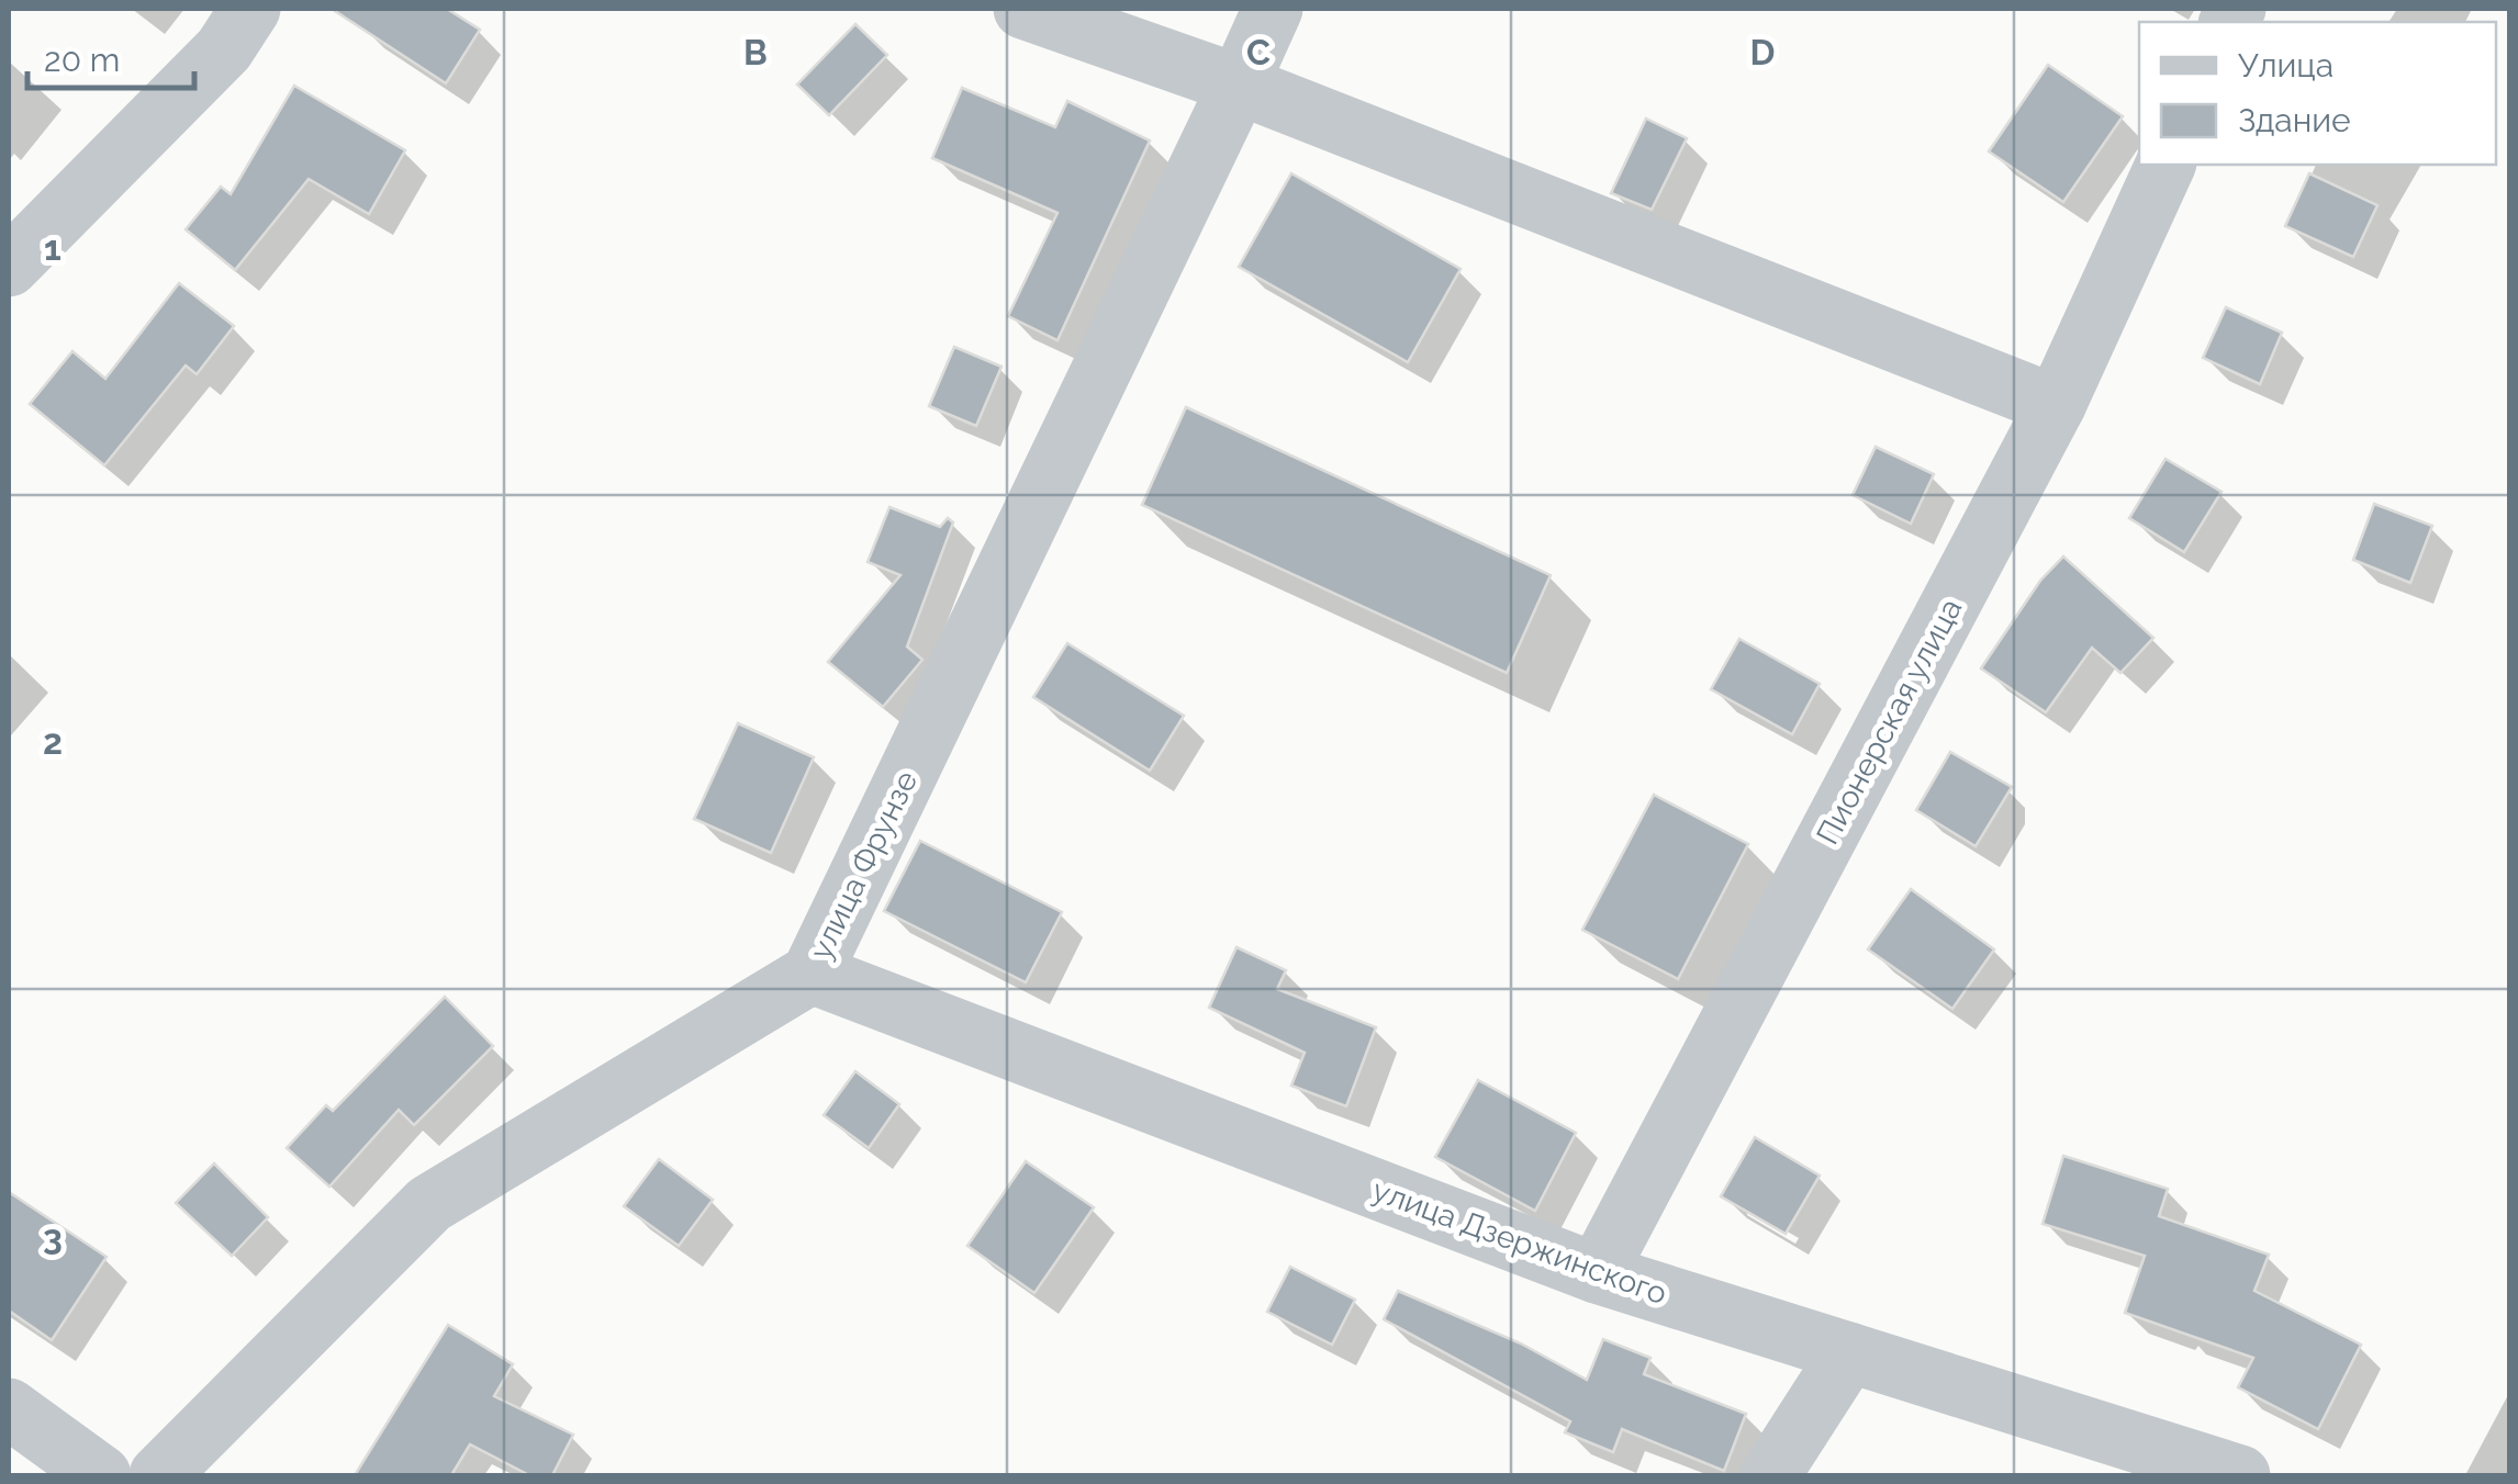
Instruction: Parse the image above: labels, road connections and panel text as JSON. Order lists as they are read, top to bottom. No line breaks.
{"streets":{"street":["Пионерская улица","улица Фрунзе","улица Дзержинского"]},"crossings":[["Пионерская улица","улица Дзержинского"],["улица Фрунзе","улица Дзержинского"]],"legend":["Улица","Здание"],"scale_bar":"20 m","grid":{"columns":["B","C","D"],"rows":["1","2","3"]}}
